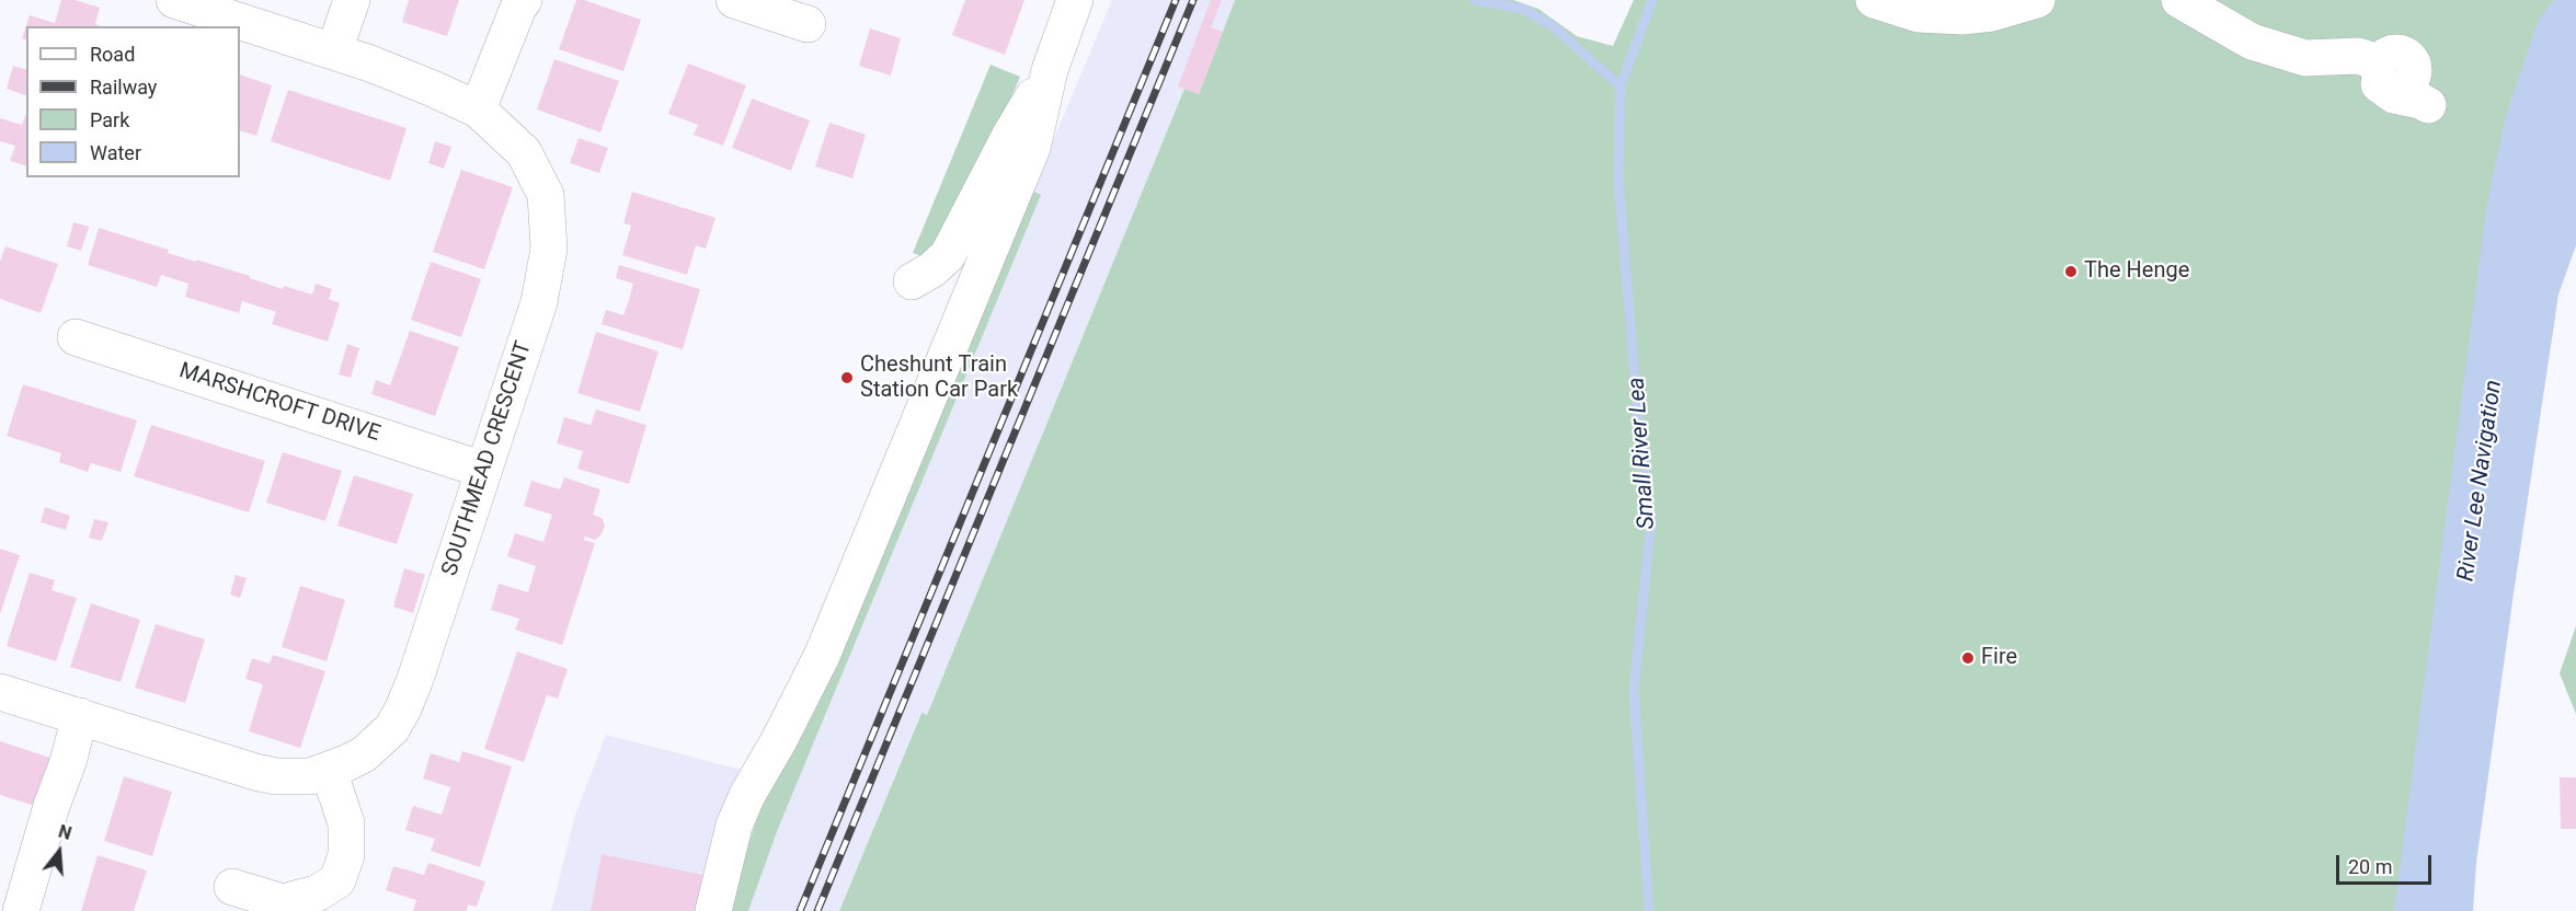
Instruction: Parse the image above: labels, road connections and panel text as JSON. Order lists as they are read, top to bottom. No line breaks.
{"streets":{"street":["MARSHCROFT DRIVE","SOUTHMEAD CRESCENT"]},"crossings":[["MARSHCROFT DRIVE","SOUTHMEAD CRESCENT"]],"water":["Small River Lea","River Lee Navigation"],"places":["The Henge","Cheshunt Train Station Car Park","Fire"],"legend":["Road","Railway","Park","Water"],"scale_bar":"20 m","north":"top"}
